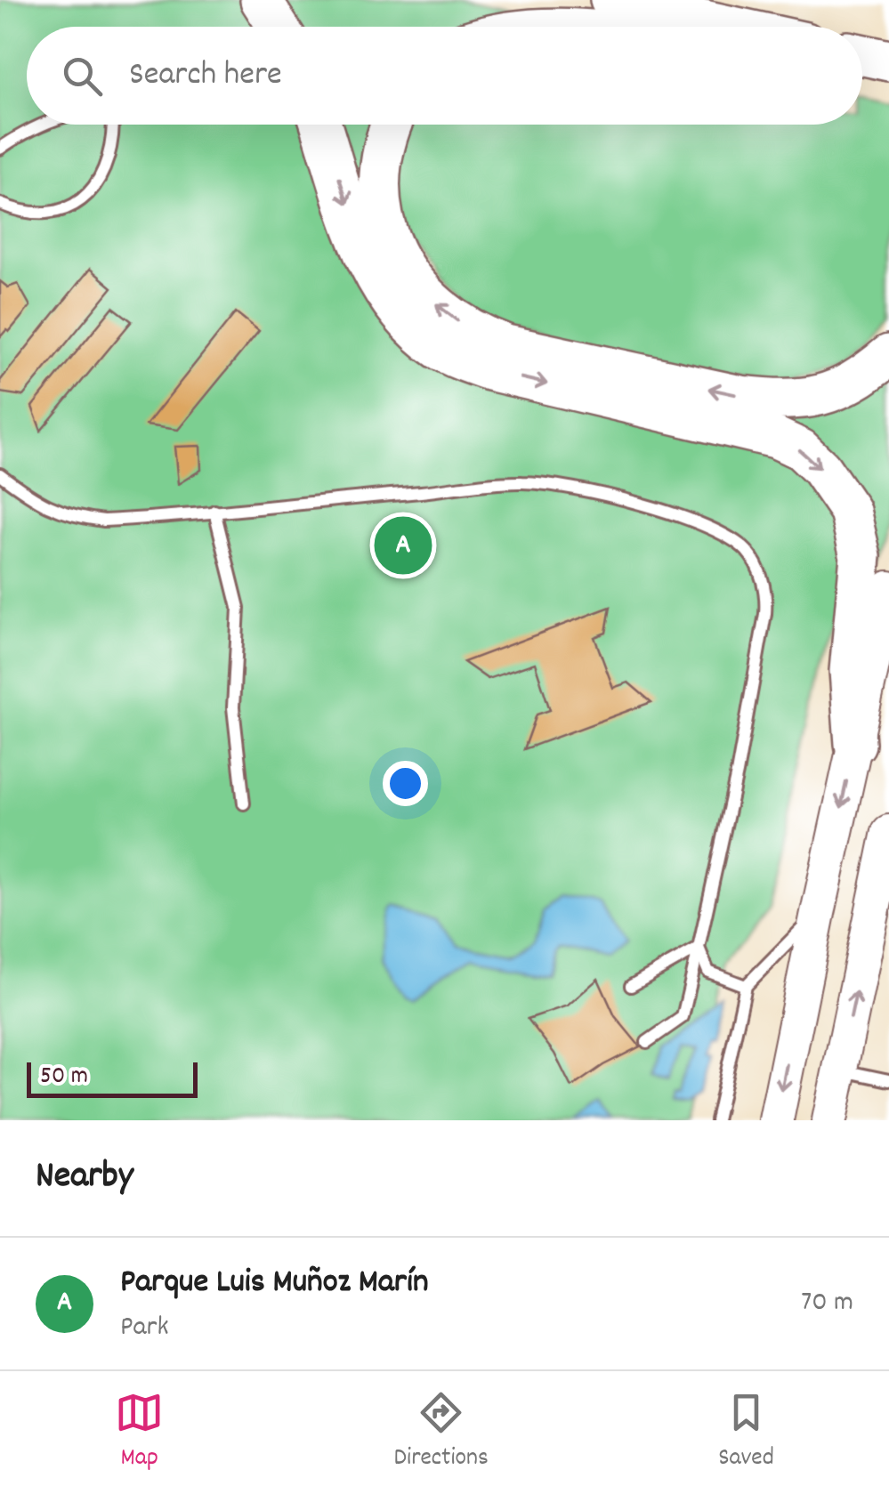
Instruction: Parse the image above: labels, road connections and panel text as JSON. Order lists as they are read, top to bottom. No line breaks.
{"scale_bar":"50 m","page":{"search":"Search here","pins":"A","scale":"50 m","heading":"Nearby","list":[{"mark":"A","name":"Parque Luis Muñoz Marín","note":"Park","value":"70 m"}],"nav":["Map","Directions","Saved"]}}
